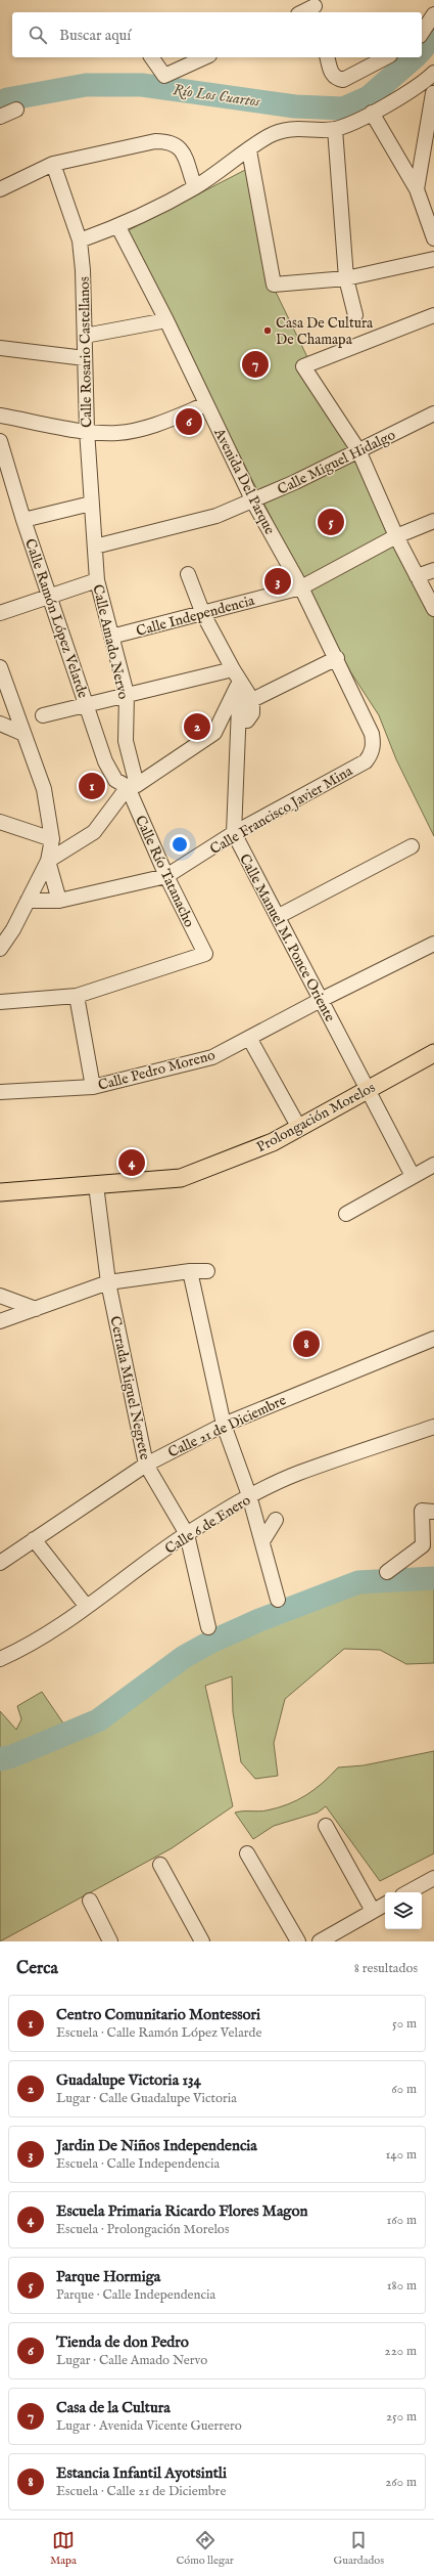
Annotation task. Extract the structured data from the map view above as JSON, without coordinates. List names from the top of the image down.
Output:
{
  "streets": {
    "main road": ["Prolongación Morelos"],
    "street": [
      "Calle Rosario Castellanos",
      "Calle Miguel Hidalgo",
      "Avenida Del Parque",
      "Calle Independencia",
      "Calle Ramón López Velarde",
      "Calle Amado Nervo",
      "Calle Francisco Javier Mina",
      "Calle Río Tatanacho",
      "Calle Manuel M. Ponce Oriente",
      "Calle Pedro Moreno",
      "Cerrada Miguel Negrete",
      "Calle 21 de Diciembre",
      "Calle 6 de Enero"
    ]
  },
  "crossings": [
    ["Calle Rosario Castellanos", "Calle Miguel Hidalgo"],
    ["Calle Rosario Castellanos", "Calle Amado Nervo"],
    ["Calle Miguel Hidalgo", "Avenida Del Parque"],
    ["Calle Miguel Hidalgo", "Calle Amado Nervo"],
    ["Avenida Del Parque", "Calle Independencia"],
    ["Avenida Del Parque", "Calle Francisco Javier Mina"],
    ["Calle Independencia", "Calle Amado Nervo"],
    ["Calle Ramón López Velarde", "Calle Amado Nervo"],
    ["Calle Ramón López Velarde", "Calle Río Tatanacho"],
    ["Calle Amado Nervo", "Calle Río Tatanacho"],
    ["Calle Francisco Javier Mina", "Calle Río Tatanacho"],
    ["Calle Francisco Javier Mina", "Calle Manuel M. Ponce Oriente"],
    ["Calle Manuel M. Ponce Oriente", "Calle Pedro Moreno"],
    ["Calle Manuel M. Ponce Oriente", "Prolongación Morelos"],
    ["Prolongación Morelos", "Cerrada Miguel Negrete"],
    ["Cerrada Miguel Negrete", "Calle 21 de Diciembre"],
    ["Cerrada Miguel Negrete", "Calle 6 de Enero"]
  ],
  "water": ["Río Los Cuartos"],
  "places": ["Casa De Cultura De Chamapa"],
  "page": {
    "search": "Buscar aquí",
    "pins": [
      "7",
      "6",
      "5",
      "3",
      "2",
      "1",
      "4",
      "8"
    ],
    "heading": ["Cerca", "8 resultados"],
    "list": [
      {
        "mark": "1",
        "name": "Centro Comunitario Montessori",
        "note": "Escuela · Calle Ramón López Velarde",
        "value": "50 m"
      },
      {
        "mark": "2",
        "name": "Guadalupe Victoria 134",
        "note": "Lugar · Calle Guadalupe Victoria",
        "value": "60 m"
      },
      {
        "mark": "3",
        "name": "Jardin De Niños Independencia",
        "note": "Escuela · Calle Independencia",
        "value": "140 m"
      },
      {
        "mark": "4",
        "name": "Escuela Primaria Ricardo Flores Magon",
        "note": "Escuela · Prolongación Morelos",
        "value": "160 m"
      },
      {
        "mark": "5",
        "name": "Parque Hormiga",
        "note": "Parque · Calle Independencia",
        "value": "180 m"
      },
      {
        "mark": "6",
        "name": "Tienda de don Pedro",
        "note": "Lugar · Calle Amado Nervo",
        "value": "220 m"
      },
      {
        "mark": "7",
        "name": "Casa de la Cultura",
        "note": "Lugar · Avenida Vicente Guerrero",
        "value": "250 m"
      },
      {
        "mark": "8",
        "name": "Estancia Infantil Ayotsintli",
        "note": "Escuela · Calle 21 de Diciembre",
        "value": "260 m"
      }
    ],
    "nav": ["Mapa", "Cómo llegar", "Guardados"]
  }
}
